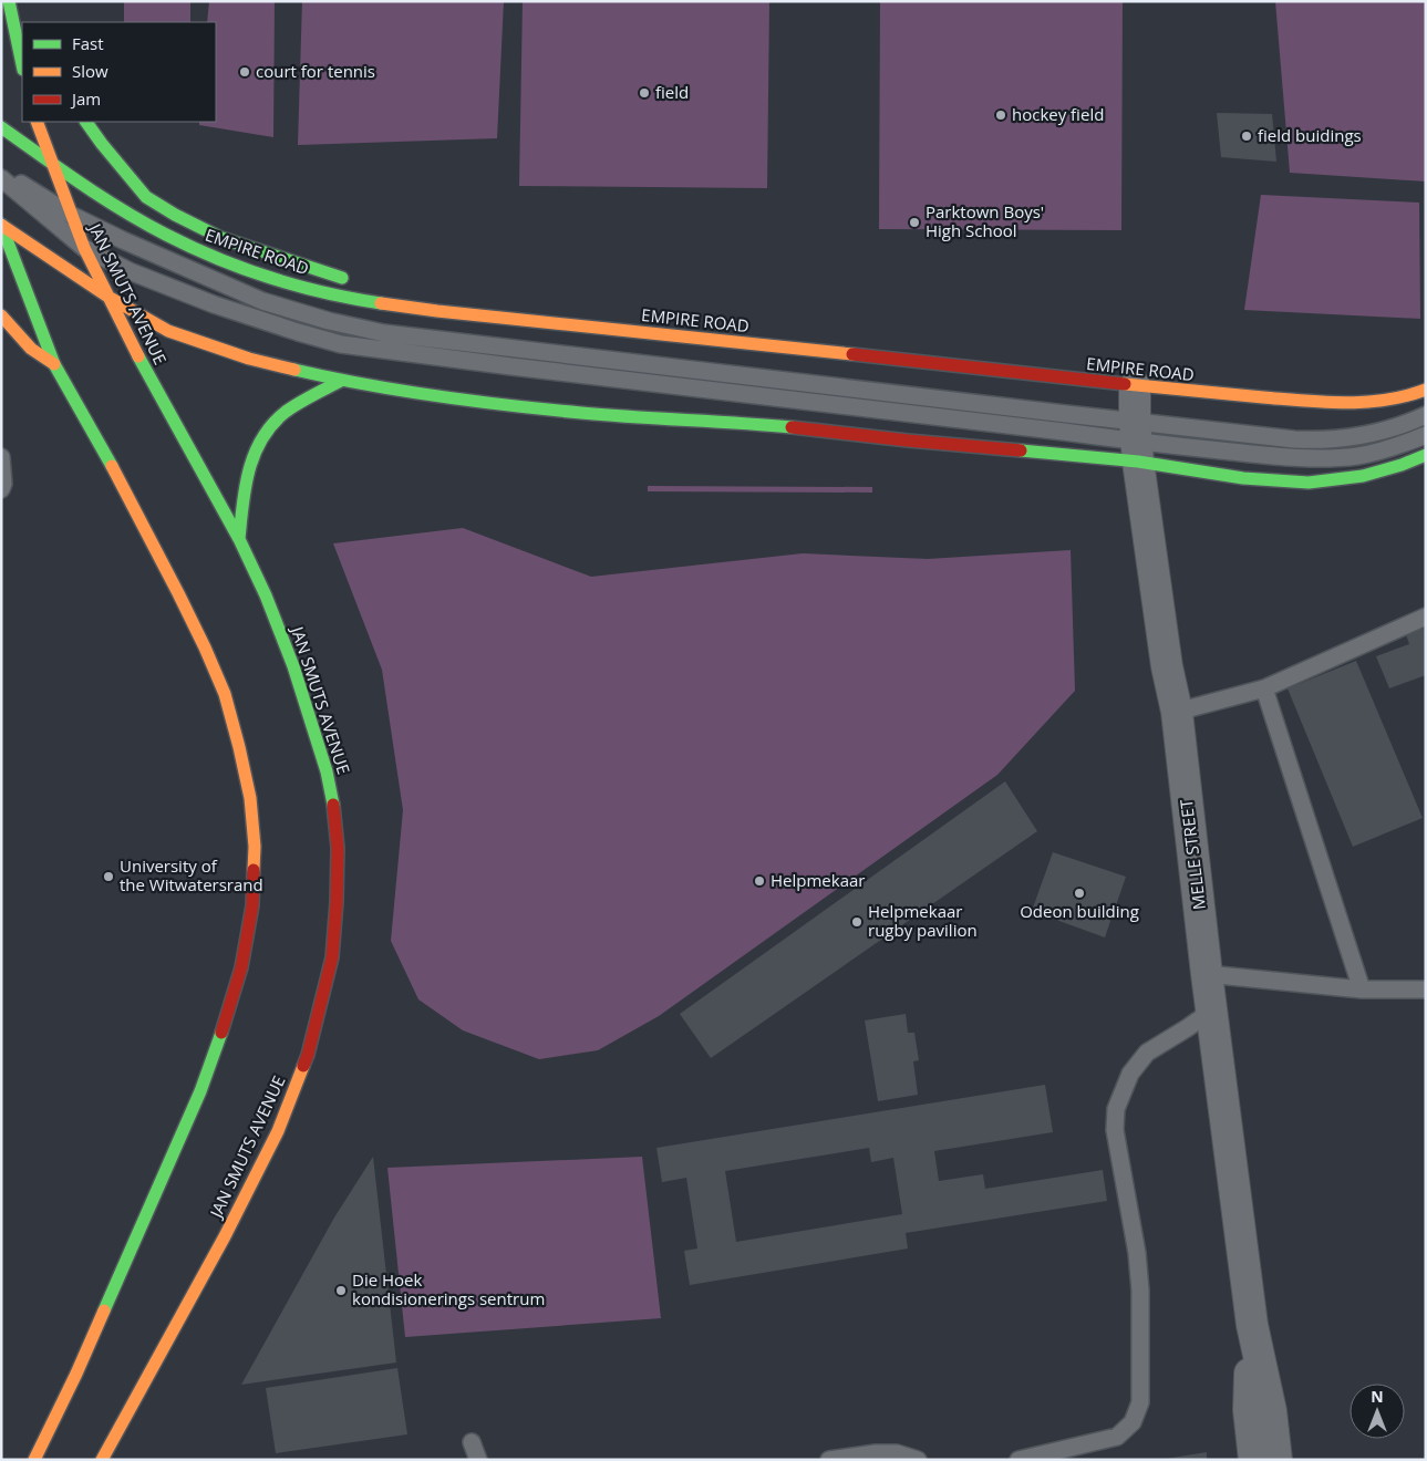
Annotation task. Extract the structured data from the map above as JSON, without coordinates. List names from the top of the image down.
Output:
{
  "streets": {
    "main road": ["EMPIRE ROAD", "JAN SMUTS AVENUE"],
    "street": ["MELLE STREET"]
  },
  "crossings": [
    ["EMPIRE ROAD", "JAN SMUTS AVENUE"],
    ["EMPIRE ROAD", "MELLE STREET"]
  ],
  "places": [
    "court for tennis",
    "field",
    "hockey field",
    "field buidings",
    "Parktown Boys' High School",
    "University of the Witwatersrand",
    "Helpmekaar",
    "Odeon building",
    "Helpmekaar rugby pavilion",
    "Die Hoek kondisionerings sentrum"
  ],
  "legend": ["Fast", "Slow", "Jam"],
  "north": "top"
}
